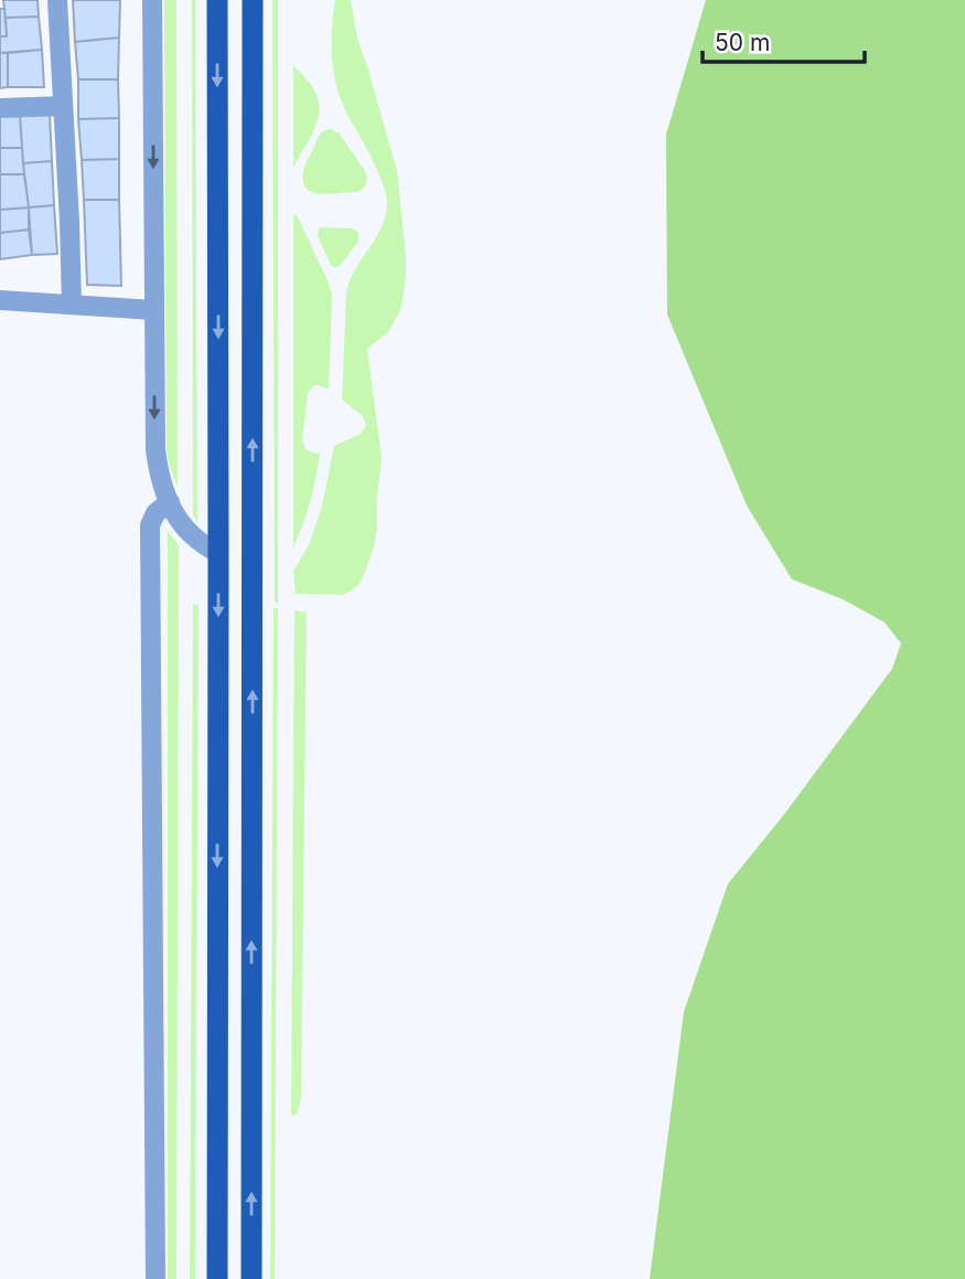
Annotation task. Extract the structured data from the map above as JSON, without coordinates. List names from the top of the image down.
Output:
{
  "scale_bar": "50 m"
}
